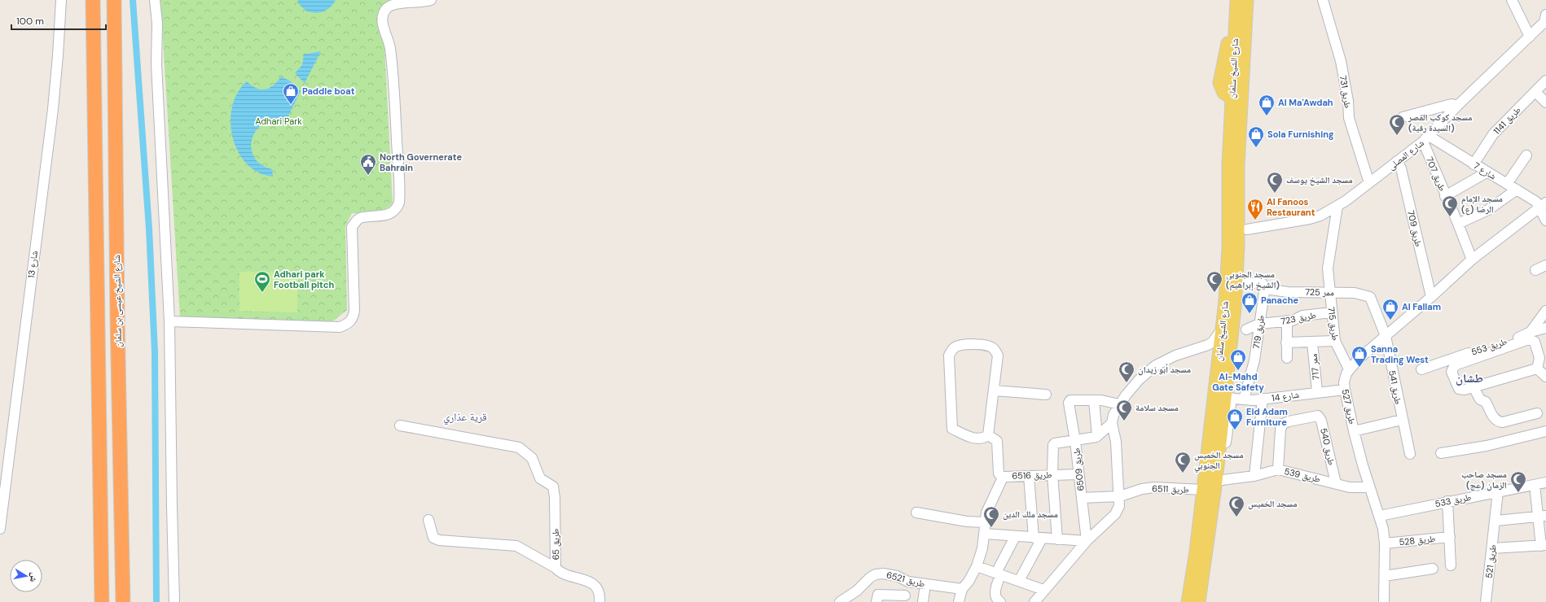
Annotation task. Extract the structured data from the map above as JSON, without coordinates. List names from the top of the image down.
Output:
{
  "streets": {
    "highway": ["شارع الشيخ عيسى بن سلمان"],
    "main road": ["شارع الشيخ سلمان"],
    "street": [
      "طريق 731",
      "طريق 1141",
      "شارع المصلى",
      "شارع 7",
      "طريق 707",
      "طريق 709",
      "شارع 13",
      "ممر 725",
      "طريق 723",
      "طريق 715",
      "طريق 719",
      "طريق 553",
      "ممر 717",
      "طريق 541",
      "شارع 14",
      "طريق 527",
      "طريق 540",
      "طريق 6509",
      "طريق 6516",
      "طريق 539",
      "طريق 6511",
      "طريق 533",
      "طريق 528",
      "طريق 65",
      "طريق 521",
      "طريق 6521"
    ]
  },
  "crossings": [
    ["شارع الشيخ سلمان", "شارع 14"],
    ["شارع الشيخ سلمان", "طريق 539"],
    ["شارع الشيخ سلمان", "طريق 6511"],
    ["طريق 731", "شارع المصلى"],
    ["طريق 1141", "شارع 7"],
    ["شارع المصلى", "شارع 7"],
    ["شارع المصلى", "طريق 707"],
    ["شارع المصلى", "طريق 709"],
    ["شارع المصلى", "طريق 715"],
    ["شارع 7", "طريق 707"],
    ["شارع 7", "طريق 527"],
    ["طريق 707", "طريق 527"],
    ["طريق 709", "طريق 527"],
    ["ممر 725", "طريق 715"],
    ["ممر 725", "طريق 719"],
    ["ممر 725", "طريق 541"],
    ["طريق 723", "طريق 715"],
    ["طريق 723", "طريق 719"],
    ["طريق 715", "ممر 717"],
    ["طريق 715", "طريق 527"],
    ["طريق 719", "شارع 14"],
    ["ممر 717", "شارع 14"],
    ["طريق 541", "طريق 527"],
    ["شارع 14", "طريق 527"],
    ["طريق 527", "طريق 539"],
    ["طريق 527", "طريق 533"],
    ["طريق 527", "طريق 528"],
    ["طريق 540", "طريق 539"],
    ["طريق 6509", "طريق 6516"],
    ["طريق 6509", "طريق 6511"],
    ["طريق 6516", "طريق 6521"],
    ["طريق 533", "طريق 521"]
  ],
  "districts": ["طشان", "قرية عذاري"],
  "parks": ["Adhari Park"],
  "places": {
    "shop": [
      "Paddle boat",
      "Al Ma'Awdah",
      "Sola Furnishing",
      "Panache",
      "Al Fallam",
      "Sanna Trading West",
      "Al-Mahd Gate Safety",
      "Eid Adam Furniture"
    ],
    "mosque": [
      "مسجد كوكب القصر (السيدة رقية)",
      "مسجد الشيخ يوسف",
      "مسجد الإمام الرضا (ع)",
      "مسجد الجنوبي (الشيخ إبراهيم)",
      "مسجد أبو زيدان",
      "مسجد سلامة",
      "مسجد الخميس الجنوبي",
      "مسجد صاحب الزمان (عج)",
      "مسجد الخميس",
      "مسجد ملك الدين"
    ],
    "public building": ["North Governerate Bahrain"],
    "restaurant": ["Al Fanoos Restaurant"],
    "sports": ["Adhari park Football pitch"]
  },
  "scale_bar": "100 m",
  "north": "right"
}
